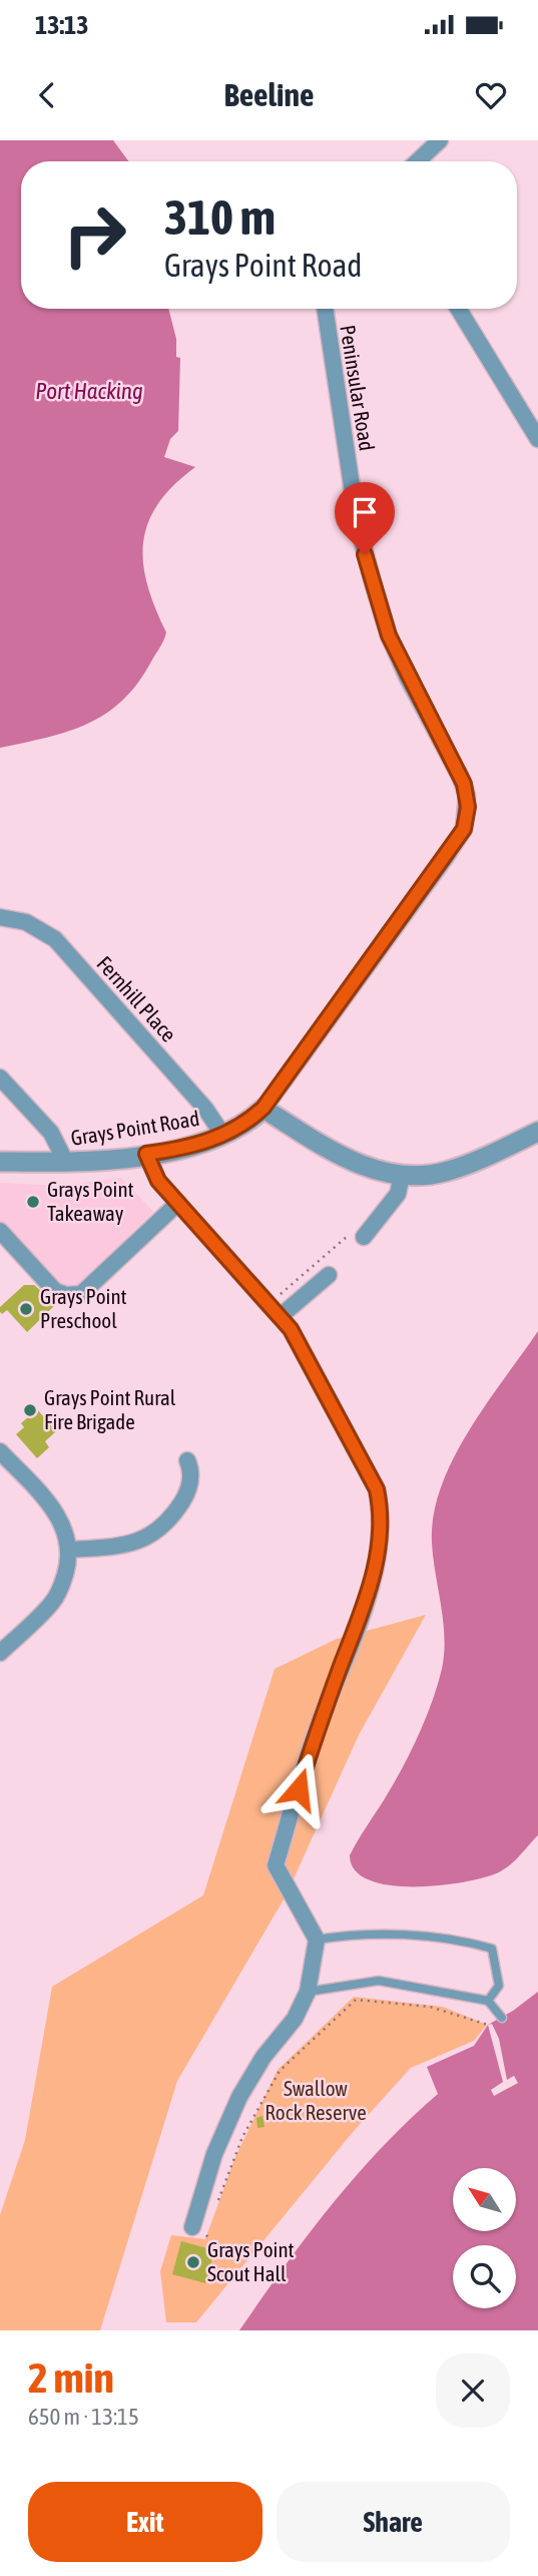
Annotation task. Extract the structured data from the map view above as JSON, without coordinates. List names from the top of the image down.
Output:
{
  "streets": {
    "street": ["Peninsular Road", "Fernhill Place", "Grays Point Road"]
  },
  "crossings": [
    ["Peninsular Road", "Grays Point Road"],
    ["Fernhill Place", "Grays Point Road"]
  ],
  "water": ["Port Hacking"],
  "parks": ["Swallow Rock Reserve"],
  "places": [
    "Grays Point Takeaway",
    "Grays Point Preschool",
    "Grays Point Rural Fire Brigade",
    "Grays Point Scout Hall"
  ],
  "north": "top left",
  "page": {
    "status": "13:13",
    "header": "Beeline",
    "turn": ["310 m", "Grays Point Road"],
    "heading": ["2 min", "650 m · 13:15"],
    "buttons": ["Exit", "Share"]
  }
}
